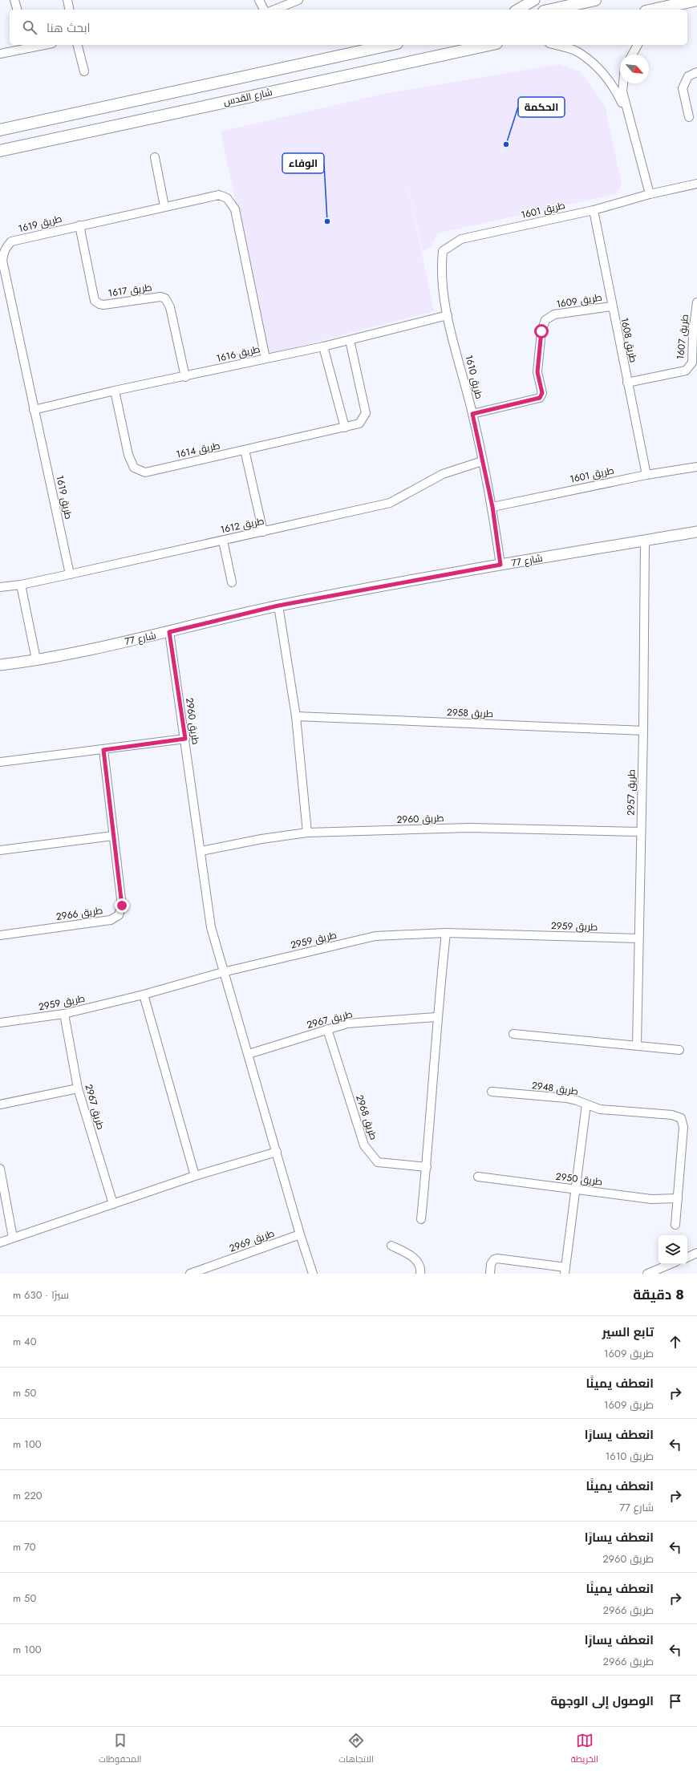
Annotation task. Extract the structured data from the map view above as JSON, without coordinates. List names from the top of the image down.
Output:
{
  "streets": {
    "main road": ["شارع القدس"],
    "street": [
      "طريق 1601",
      "طريق 1619",
      "طريق 1617",
      "طريق 1609",
      "طريق 1607",
      "طريق 1608",
      "طريق 1616",
      "طريق 1610",
      "طريق 1614",
      "طريق 1612",
      "شارع 77",
      "طريق 2958",
      "طريق 2960",
      "طريق 2957",
      "طريق 2966",
      "طريق 2959",
      "طريق 2967",
      "طريق 2948",
      "طريق 2968",
      "طريق 2950",
      "طريق 2969"
    ]
  },
  "crossings": [
    ["طريق 1601", "طريق 1608"],
    ["طريق 1601", "طريق 1610"],
    ["طريق 1619", "طريق 1617"],
    ["طريق 1619", "طريق 1616"],
    ["طريق 1619", "طريق 1612"],
    ["طريق 1617", "طريق 1616"],
    ["طريق 1609", "طريق 1608"],
    ["طريق 1609", "طريق 1610"],
    ["طريق 1607", "طريق 1608"],
    ["طريق 1616", "طريق 1610"],
    ["طريق 1616", "طريق 1614"],
    ["طريق 1610", "طريق 1612"],
    ["طريق 1610", "شارع 77"],
    ["شارع 77", "طريق 2960"],
    ["شارع 77", "طريق 2957"],
    ["طريق 2958", "طريق 2957"],
    ["طريق 2960", "طريق 2957"],
    ["طريق 2960", "طريق 2959"],
    ["طريق 2957", "طريق 2959"],
    ["طريق 2959", "طريق 2967"],
    ["طريق 2967", "طريق 2968"],
    ["طريق 2948", "طريق 2950"]
  ],
  "places": ["الحكمة", "الوفاء"],
  "north": "bottom right",
  "page": {
    "search": "ابحث هنا",
    "heading": ["8 دقيقة", "سيرًا · 630 m"],
    "list": [
      ["تابع السير", "طريق 1609", "40 m"],
      ["انعطف يمينًا", "طريق 1609", "50 m"],
      ["انعطف يسارًا", "طريق 1610", "100 m"],
      ["انعطف يمينًا", "شارع 77", "220 m"],
      ["انعطف يسارًا", "طريق 2960", "70 m"],
      ["انعطف يمينًا", "طريق 2966", "50 m"],
      ["انعطف يسارًا", "طريق 2966", "100 m"],
      "الوصول إلى الوجهة"
    ],
    "nav": ["الخريطة", "الاتجاهات", "المحفوظات"]
  }
}
